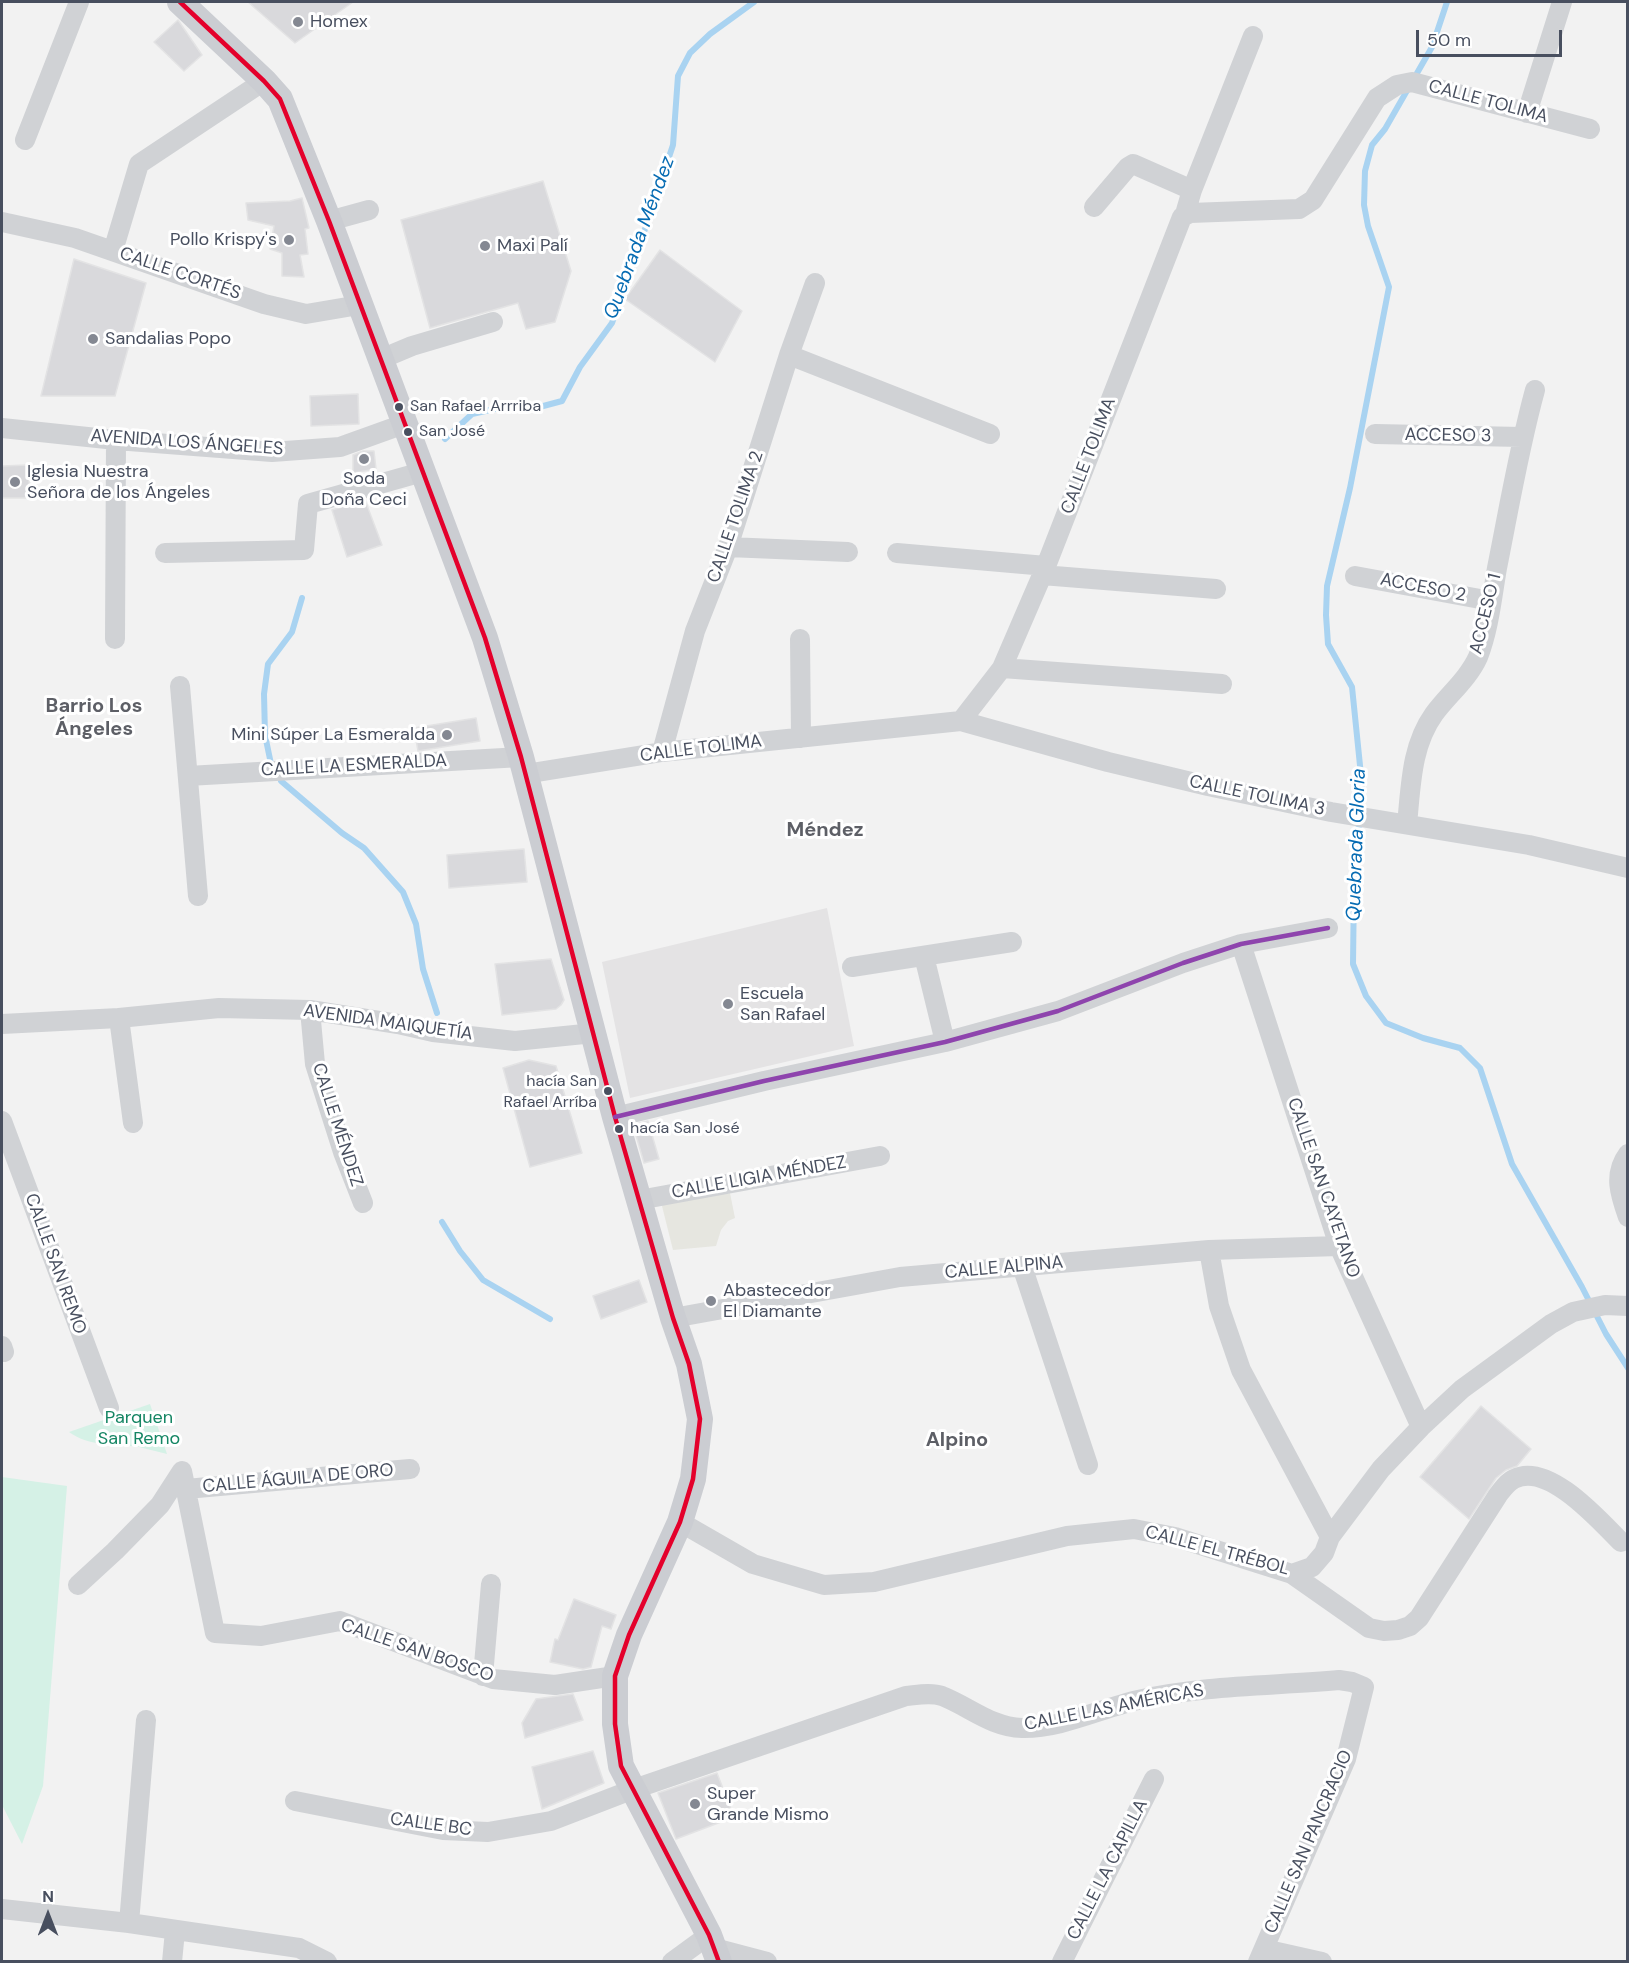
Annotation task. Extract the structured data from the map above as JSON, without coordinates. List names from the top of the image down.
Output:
{
  "streets": {
    "street": [
      "CALLE TOLIMA",
      "CALLE CORTÉS",
      "ACCESO 3",
      "AVENIDA LOS ÁNGELES",
      "CALLE TOLIMA 2",
      "ACCESO 2",
      "ACCESO 1",
      "CALLE LA ESMERALDA",
      "CALLE TOLIMA 3",
      "AVENIDA MAIQUETÍA",
      "CALLE MÉNDEZ",
      "CALLE LIGIA MÉNDEZ",
      "CALLE SAN CAYETANO",
      "CALLE SAN REMO",
      "CALLE ALPINA",
      "CALLE ÁGUILA DE ORO",
      "CALLE EL TRÉBOL",
      "CALLE SAN BOSCO",
      "CALLE LAS AMÉRICAS",
      "CALLE BC",
      "CALLE SAN PANCRACIO",
      "CALLE LA CAPILLA"
    ]
  },
  "crossings": [
    ["CALLE TOLIMA", "CALLE TOLIMA 2"],
    ["CALLE TOLIMA", "CALLE LA ESMERALDA"],
    ["CALLE TOLIMA", "CALLE TOLIMA 3"],
    ["ACCESO 3", "ACCESO 1"],
    ["ACCESO 2", "ACCESO 1"],
    ["ACCESO 1", "CALLE TOLIMA 3"],
    ["AVENIDA MAIQUETÍA", "CALLE MÉNDEZ"],
    ["CALLE SAN CAYETANO", "CALLE ALPINA"],
    ["CALLE SAN CAYETANO", "CALLE EL TRÉBOL"],
    ["CALLE ÁGUILA DE ORO", "CALLE SAN BOSCO"],
    ["CALLE LAS AMÉRICAS", "CALLE BC"],
    ["CALLE LAS AMÉRICAS", "CALLE SAN PANCRACIO"]
  ],
  "districts": ["Barrio Los Ángeles", "Méndez", "Alpino"],
  "water": ["Quebrada Méndez", "Quebrada Gloria"],
  "parks": ["Parquen San Remo"],
  "places": [
    "Homex",
    "Pollo Krispy's",
    "Maxi Palí",
    "Sandalias Popo",
    "San Rafael Arrriba",
    "San José",
    "Soda Doña Ceci",
    "Iglesia Nuestra Señora de los Ángeles",
    "Mini Súper La Esmeralda",
    "Escuela San Rafael",
    "hacía San Rafael Arríba",
    "hacía San José",
    "Abastecedor El Diamante",
    "Super Grande Mismo"
  ],
  "scale_bar": "50 m",
  "north": "top"
}
